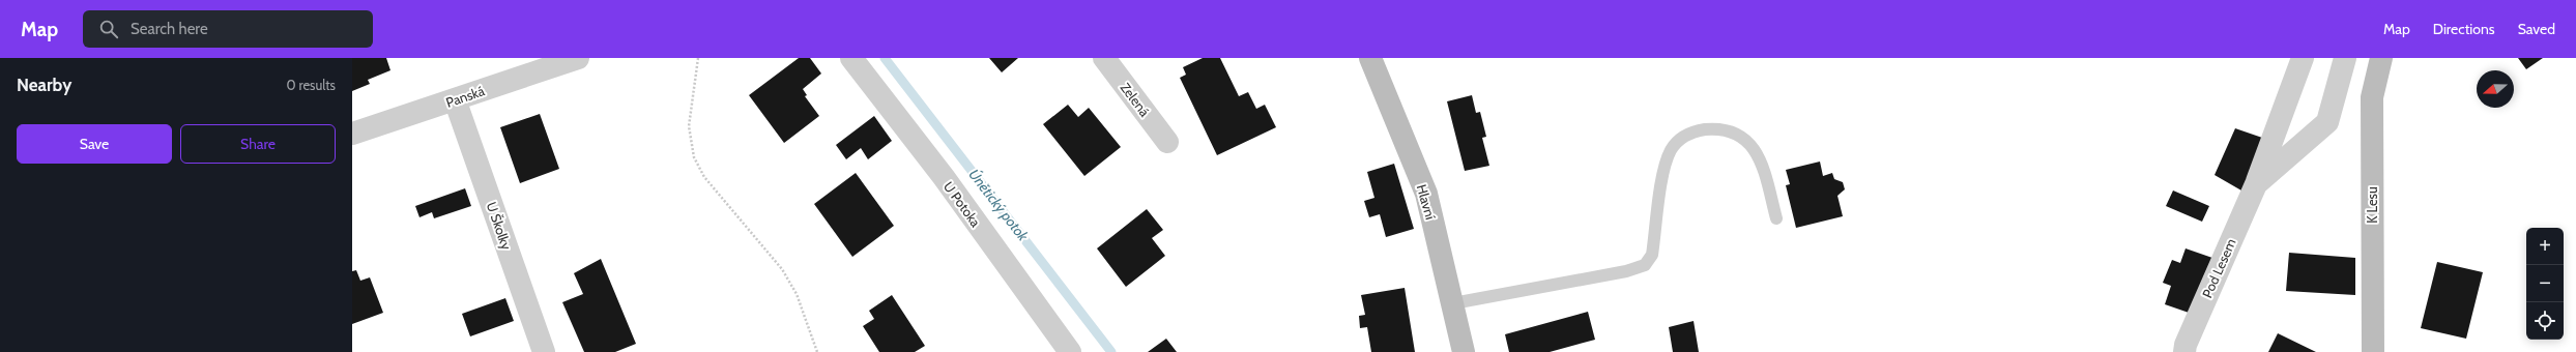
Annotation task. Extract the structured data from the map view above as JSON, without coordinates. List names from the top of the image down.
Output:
{
  "streets": {
    "street": [
      "Panská",
      "Zelená",
      "Hlavní",
      "U Potoka",
      "K Lesu",
      "U Školky",
      "Pod Lesem"
    ]
  },
  "crossings": [
    ["Panská", "U Školky"]
  ],
  "water": ["Únětický potok"],
  "north": "left",
  "page": {
    "header": "Map",
    "search": "Search here",
    "nav": ["Map", "Directions", "Saved"],
    "heading": ["Nearby", "0 results"],
    "buttons": ["Save", "Share"],
    "map_buttons": ["+", "−"]
  }
}
